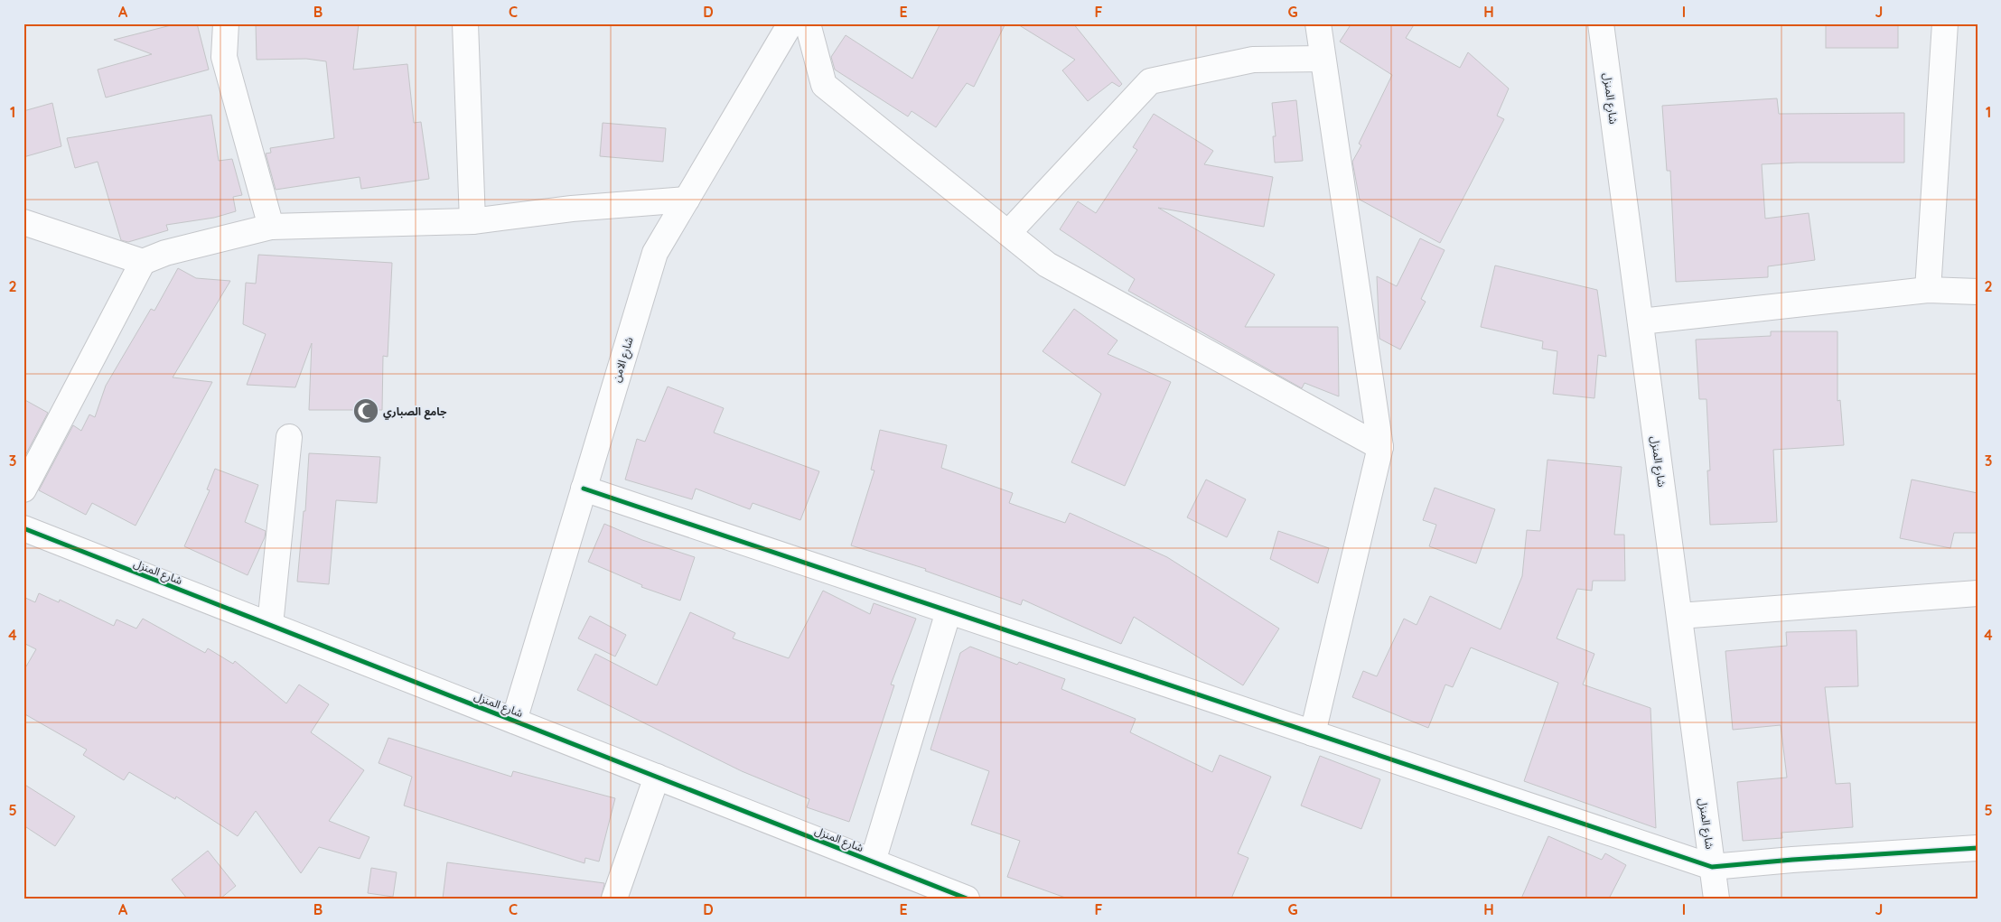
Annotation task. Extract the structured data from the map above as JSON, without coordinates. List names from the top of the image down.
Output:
{
  "streets": {
    "street": ["شارع المنزل", "شارع الامن"]
  },
  "crossings": [
    ["شارع المنزل", "شارع الامن"]
  ],
  "places": {
    "mosque": ["جامع الصباري"]
  },
  "grid": {
    "columns": [
      "A",
      "B",
      "C",
      "D",
      "E",
      "F",
      "G",
      "H",
      "I",
      "J"
    ],
    "rows": [
      "1",
      "2",
      "3",
      "4",
      "5"
    ]
  }
}
